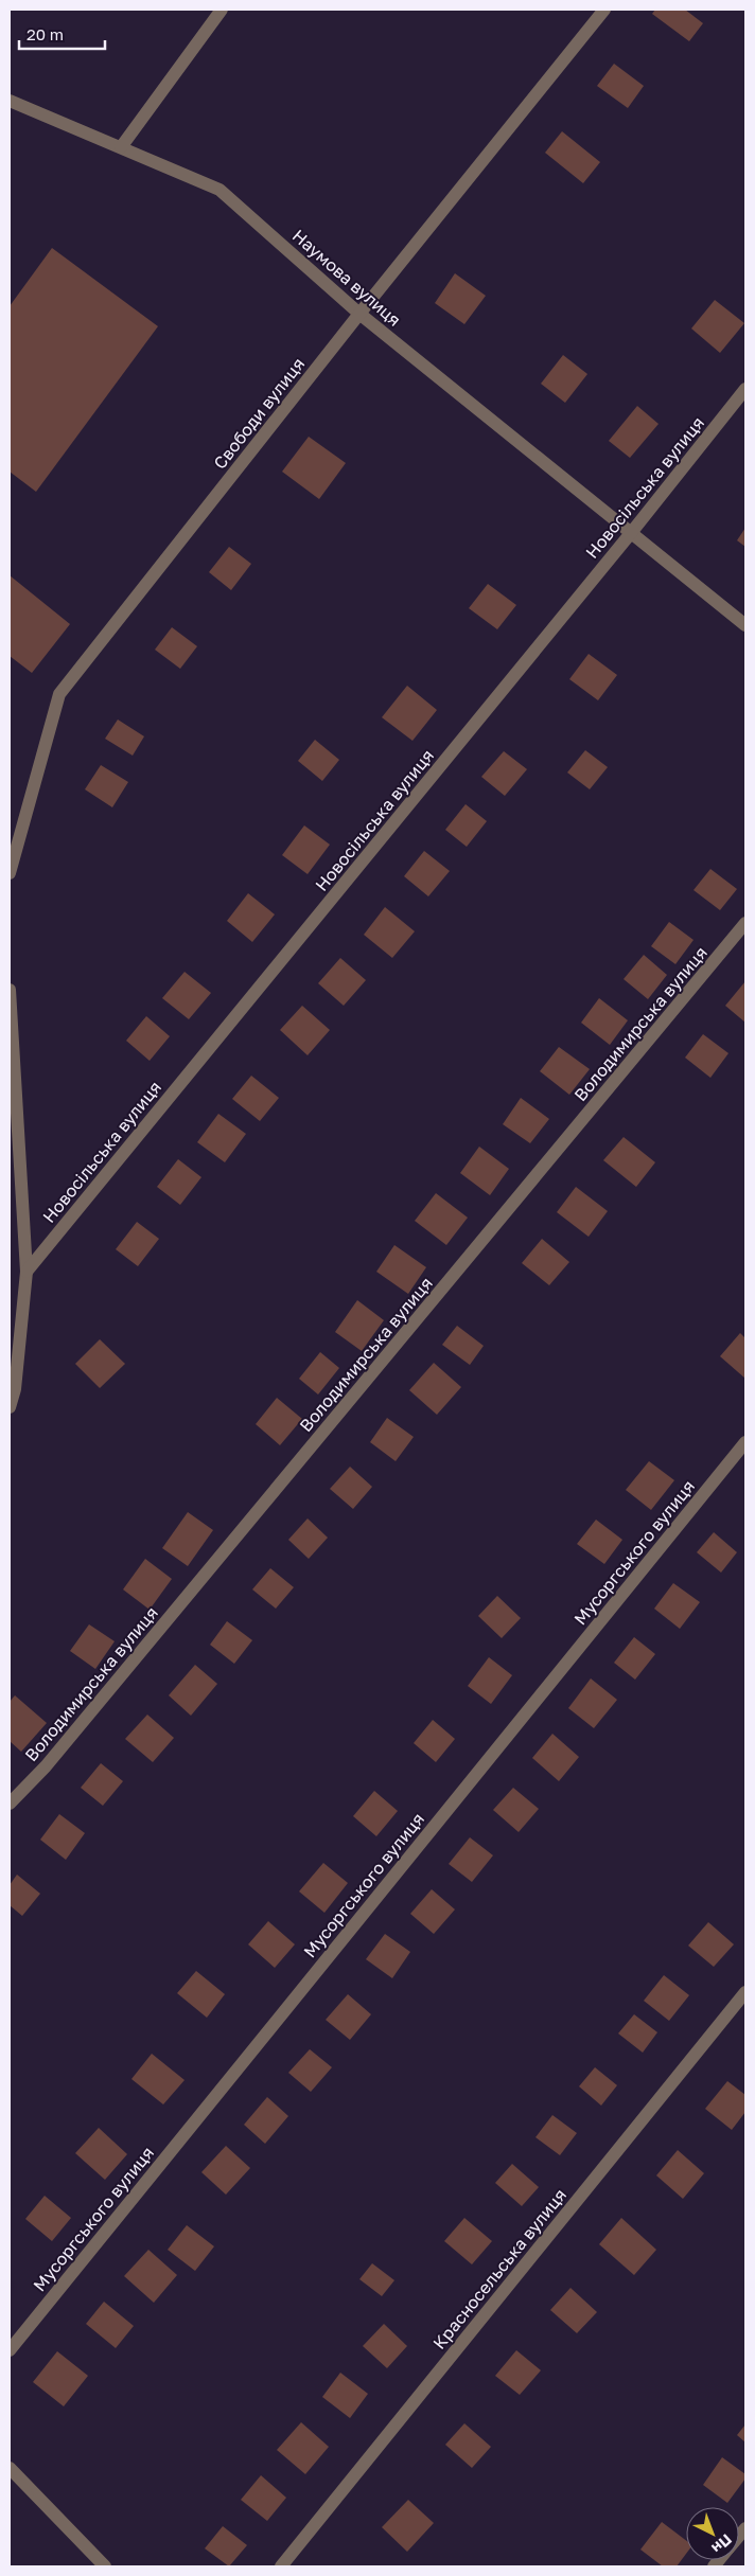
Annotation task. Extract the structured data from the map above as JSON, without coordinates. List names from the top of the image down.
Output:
{
  "streets": {
    "street": [
      "Наумова вулиця",
      "Свободи вулиця",
      "Новосільська вулиця",
      "Володимирська вулиця",
      "Мусоргського вулиця",
      "Красносельська вулиця"
    ]
  },
  "crossings": [
    ["Наумова вулиця", "Свободи вулиця"],
    ["Наумова вулиця", "Новосільська вулиця"]
  ],
  "scale_bar": "20 m",
  "north": "bottom right"
}
